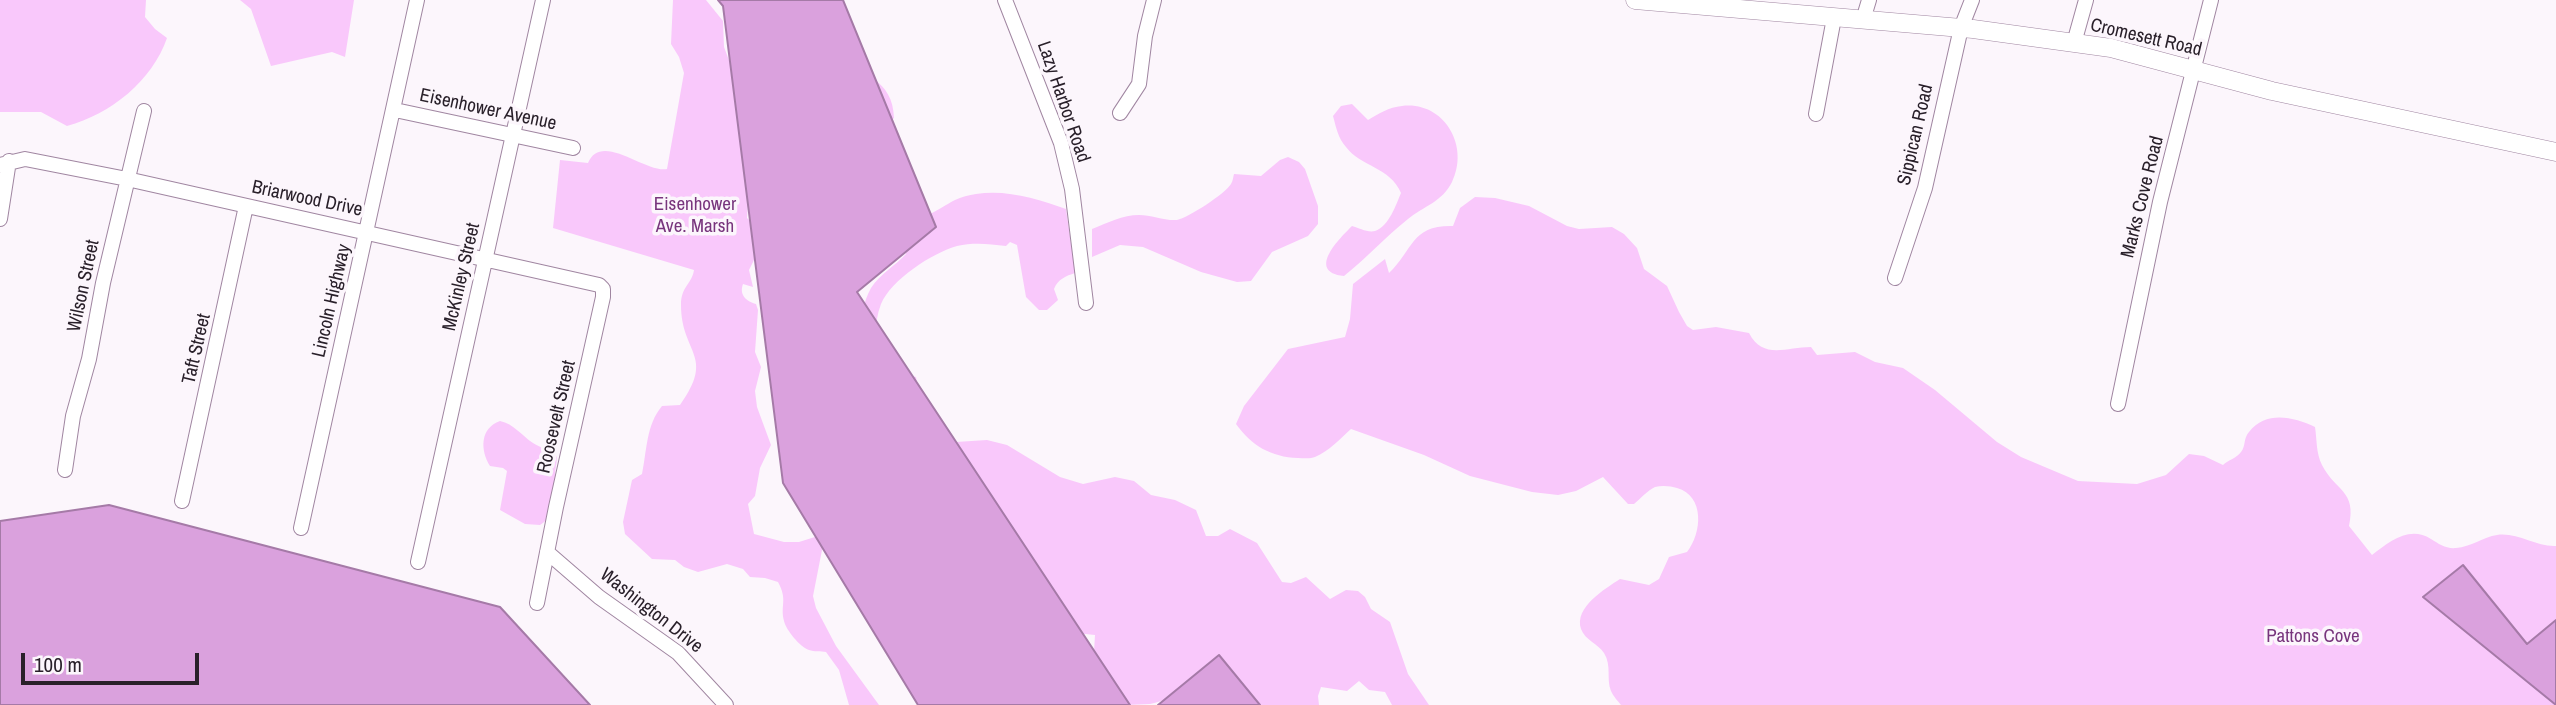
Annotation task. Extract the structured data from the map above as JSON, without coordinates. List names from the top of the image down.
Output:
{
  "streets": {
    "street": [
      "Cromesett Road",
      "Lazy Harbor Road",
      "Eisenhower Avenue",
      "Sippican Road",
      "Marks Cove Road",
      "Briarwood Drive",
      "McKinley Street",
      "Wilson Street",
      "Lincoln Highway",
      "Taft Street",
      "Roosevelt Street",
      "Washington Drive"
    ]
  },
  "crossings": [
    ["Cromesett Road", "Sippican Road"],
    ["Cromesett Road", "Marks Cove Road"],
    ["Eisenhower Avenue", "McKinley Street"],
    ["Eisenhower Avenue", "Lincoln Highway"],
    ["Briarwood Drive", "McKinley Street"],
    ["Briarwood Drive", "Wilson Street"],
    ["Briarwood Drive", "Lincoln Highway"],
    ["Briarwood Drive", "Taft Street"],
    ["Briarwood Drive", "Roosevelt Street"],
    ["Roosevelt Street", "Washington Drive"]
  ],
  "parks": ["Eisenhower Ave. Marsh", "Pattons Cove"],
  "scale_bar": "100 m"
}
